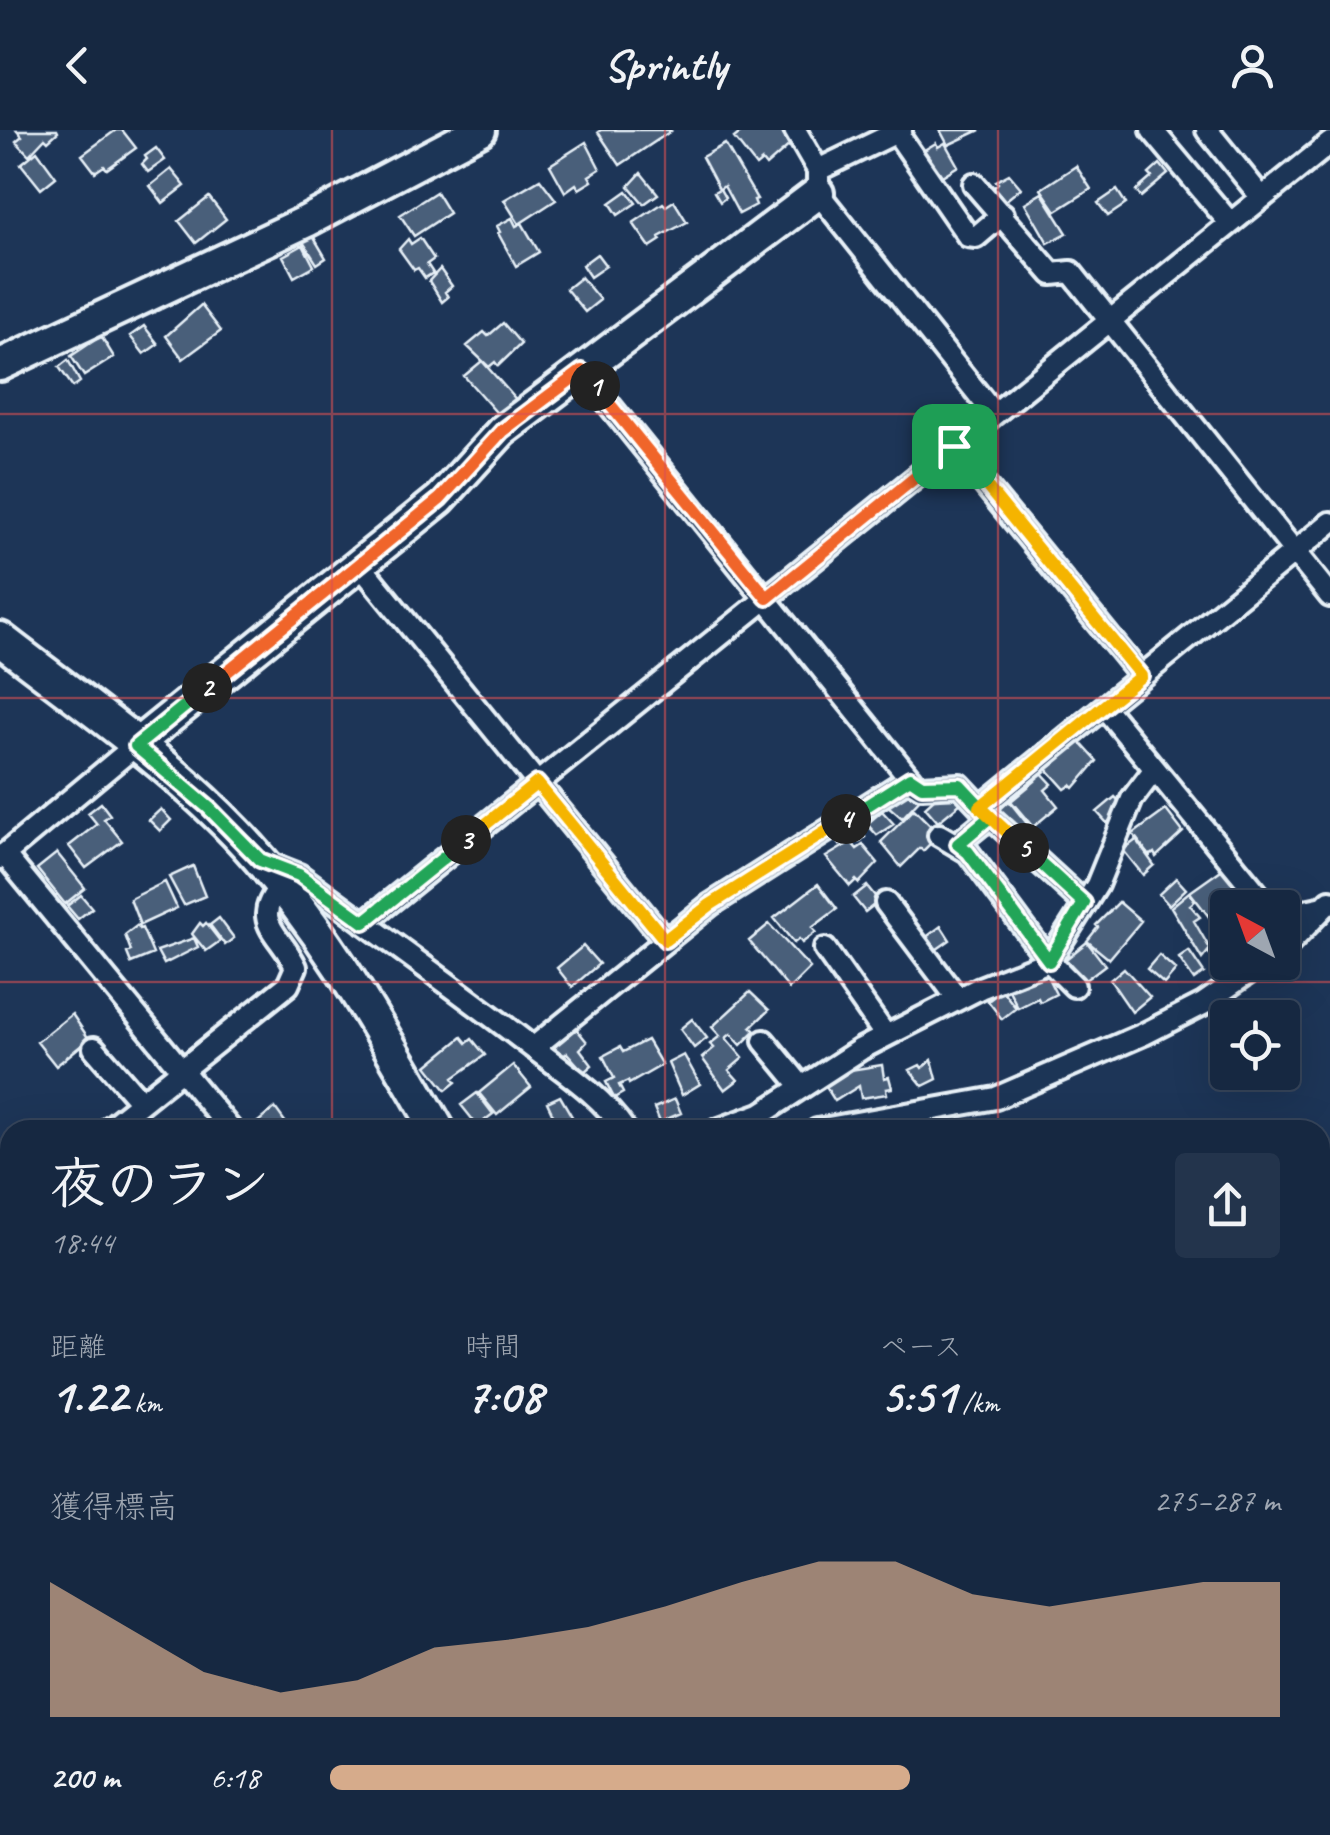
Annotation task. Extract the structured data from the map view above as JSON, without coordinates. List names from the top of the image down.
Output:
{
  "north": "top left",
  "page": {
    "header": "Sprintly",
    "pins": [
      "1",
      "2",
      "4",
      "3",
      "5"
    ],
    "heading": ["夜のラン", "18:44"],
    "stats": [
      ["距離", "1.22 km"],
      ["時間", "7:08"],
      ["ペース", "5:51 /km"]
    ],
    "chart": ["獲得標高", "275–287 m"],
    "list": [
      {
        "name": "200 m",
        "note": "6:18"
      }
    ]
  }
}
